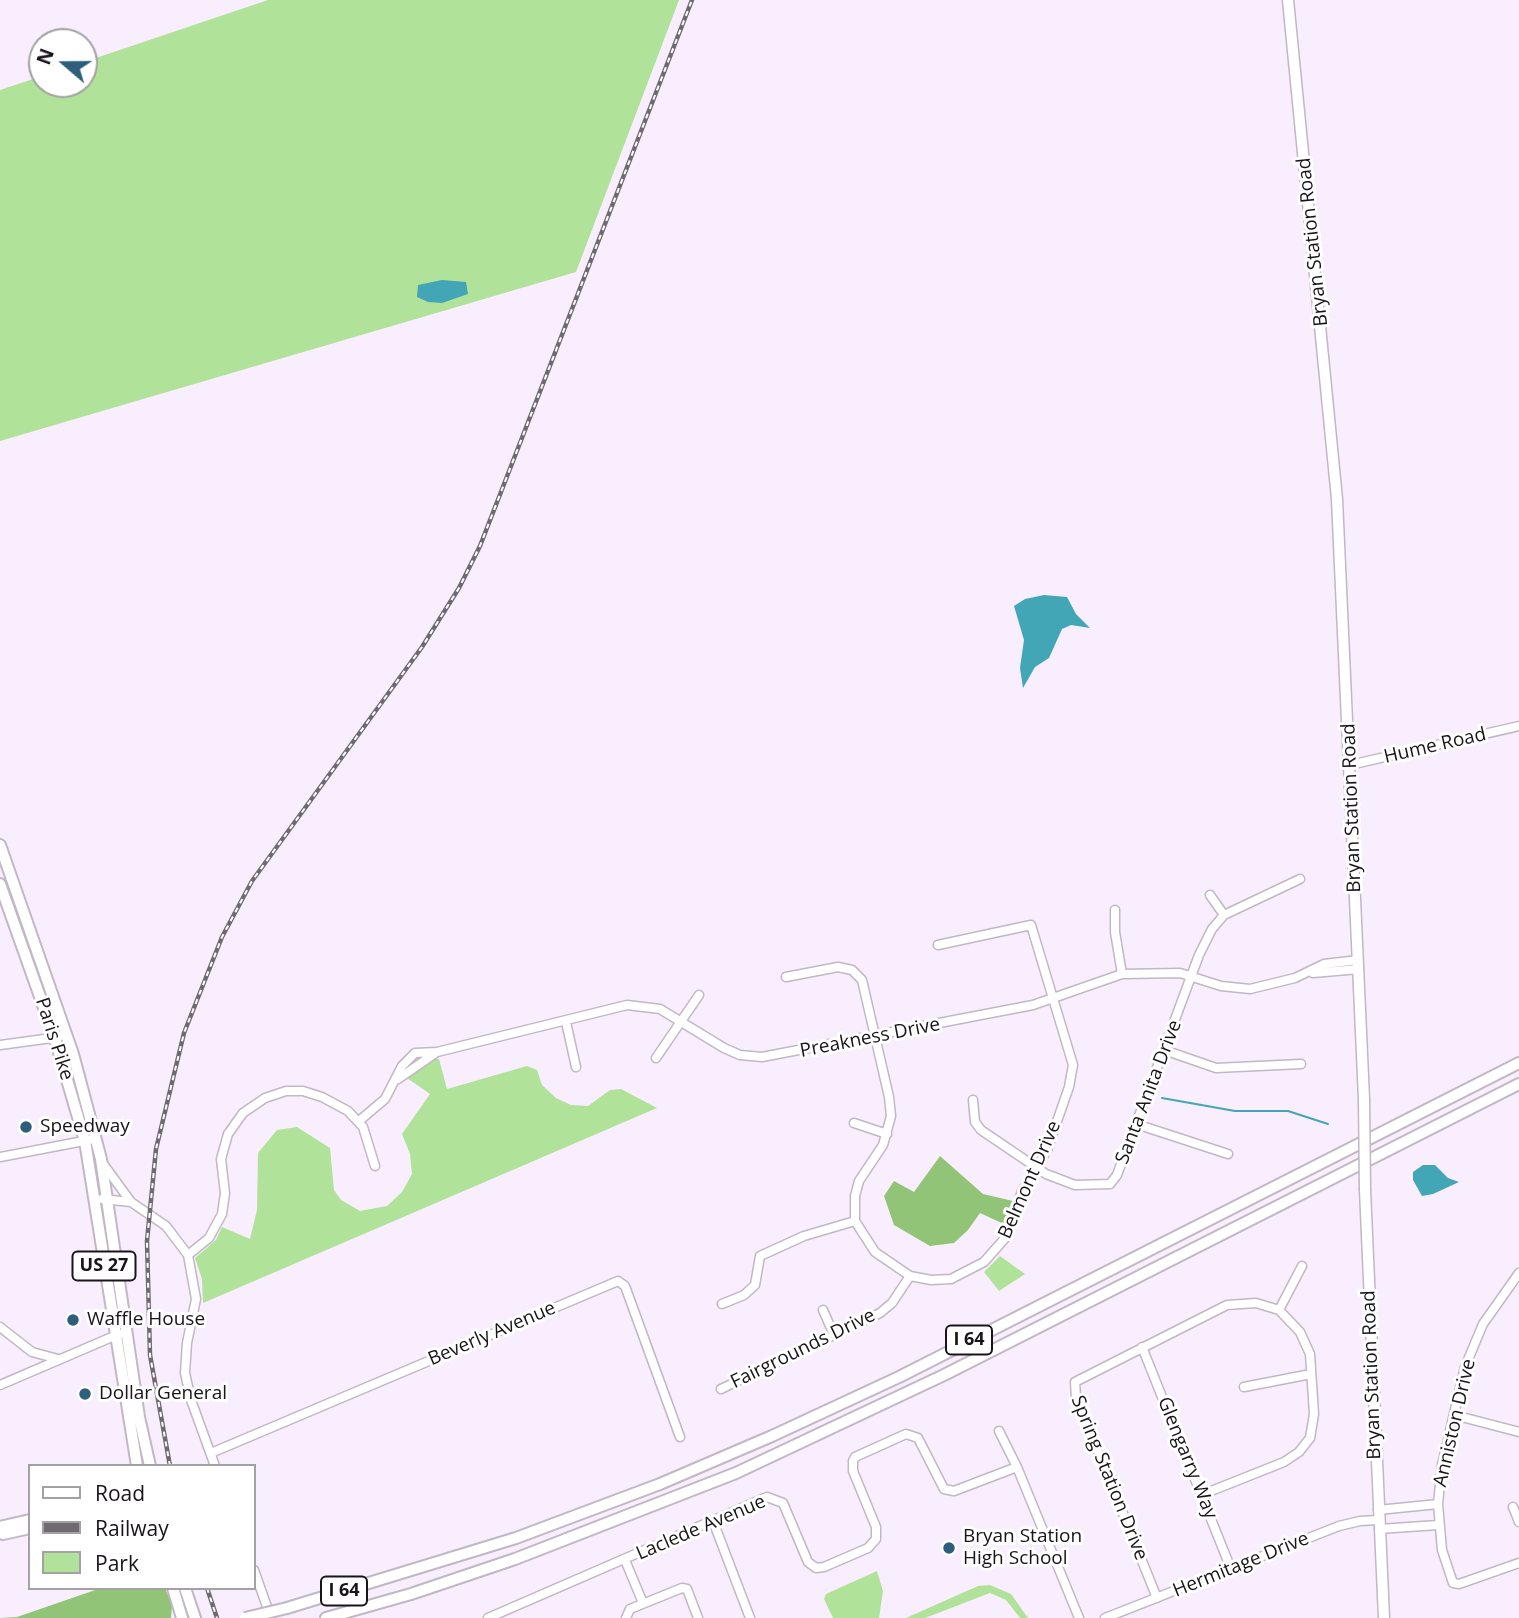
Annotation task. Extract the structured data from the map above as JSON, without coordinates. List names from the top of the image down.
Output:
{
  "streets": {
    "highway": ["Paris Pike", "US 27", "I 64"],
    "main road": ["Bryan Station Road"],
    "street": [
      "Hume Road",
      "Preakness Drive",
      "Santa Anita Drive",
      "Belmont Drive",
      "Beverly Avenue",
      "Fairgrounds Drive",
      "Anniston Drive",
      "Glengarry Way",
      "Spring Station Drive",
      "Laclede Avenue",
      "Hermitage Drive"
    ]
  },
  "crossings": [
    ["Bryan Station Road", "Hume Road"],
    ["Bryan Station Road", "Preakness Drive"],
    ["Bryan Station Road", "Anniston Drive"],
    ["Bryan Station Road", "Hermitage Drive"],
    ["Preakness Drive", "Santa Anita Drive"],
    ["Preakness Drive", "Belmont Drive"],
    ["Paris Pike", "US 27"],
    ["Santa Anita Drive", "Belmont Drive"],
    ["Belmont Drive", "Fairgrounds Drive"],
    ["Anniston Drive", "Hermitage Drive"],
    ["Glengarry Way", "Spring Station Drive"],
    ["Glengarry Way", "Hermitage Drive"],
    ["Spring Station Drive", "Hermitage Drive"]
  ],
  "places": [
    "Speedway",
    "Waffle House",
    "Dollar General",
    "Bryan Station High School"
  ],
  "legend": ["Road", "Railway", "Park"],
  "north": "left"
}
